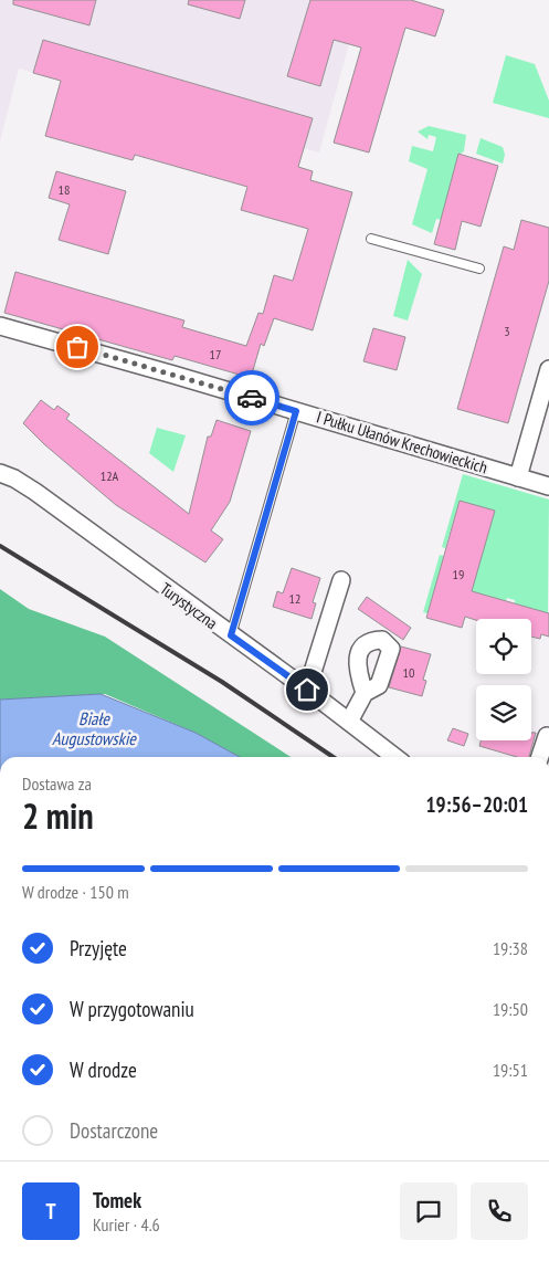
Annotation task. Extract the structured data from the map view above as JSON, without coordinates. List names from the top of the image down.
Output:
{
  "streets": {
    "street": ["I Pułku Ułanów Krechowieckich", "Turystyczna"]
  },
  "water": ["Białe Augustowskie"],
  "house_numbers": [
    "18",
    "3",
    "17",
    "12A",
    "19",
    "12",
    "10"
  ],
  "page": {
    "heading": ["2 min", "Dostawa za", "19:56–20:01"],
    "panel": ["Tomek", "Kurier · 4.6"],
    "bar": "W drodze · 150 m",
    "list": [
      ["Przyjęte", "19:38"],
      ["W przygotowaniu", "19:50"],
      ["W drodze", "19:51"],
      "Dostarczone"
    ],
    "round": "T"
  }
}
